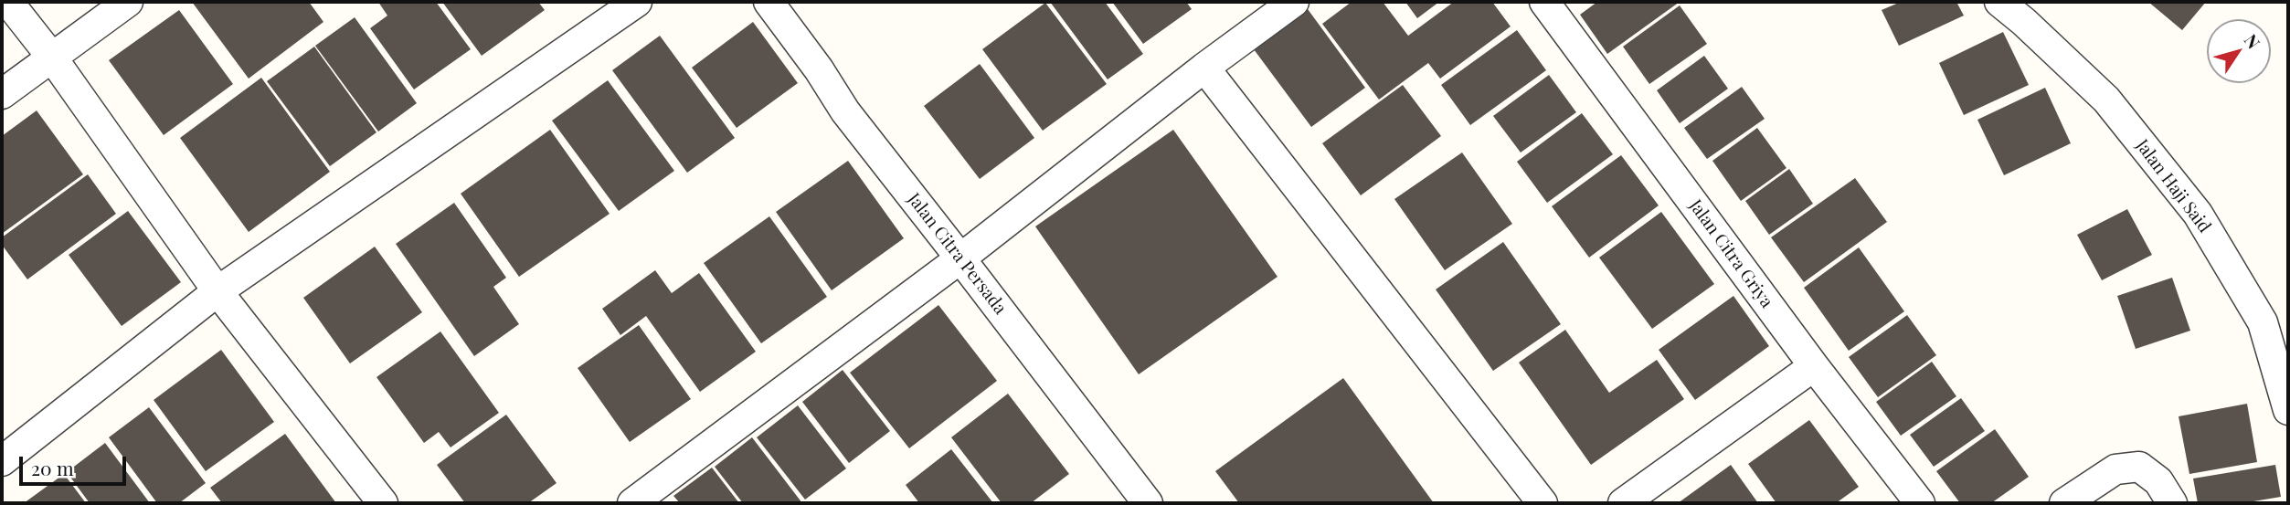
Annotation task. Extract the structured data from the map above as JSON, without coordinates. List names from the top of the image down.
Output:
{
  "streets": {
    "street": ["Jalan Haji Said", "Jalan Citra Persada", "Jalan Citra Griya"]
  },
  "scale_bar": "20 m",
  "north": "top right"
}
